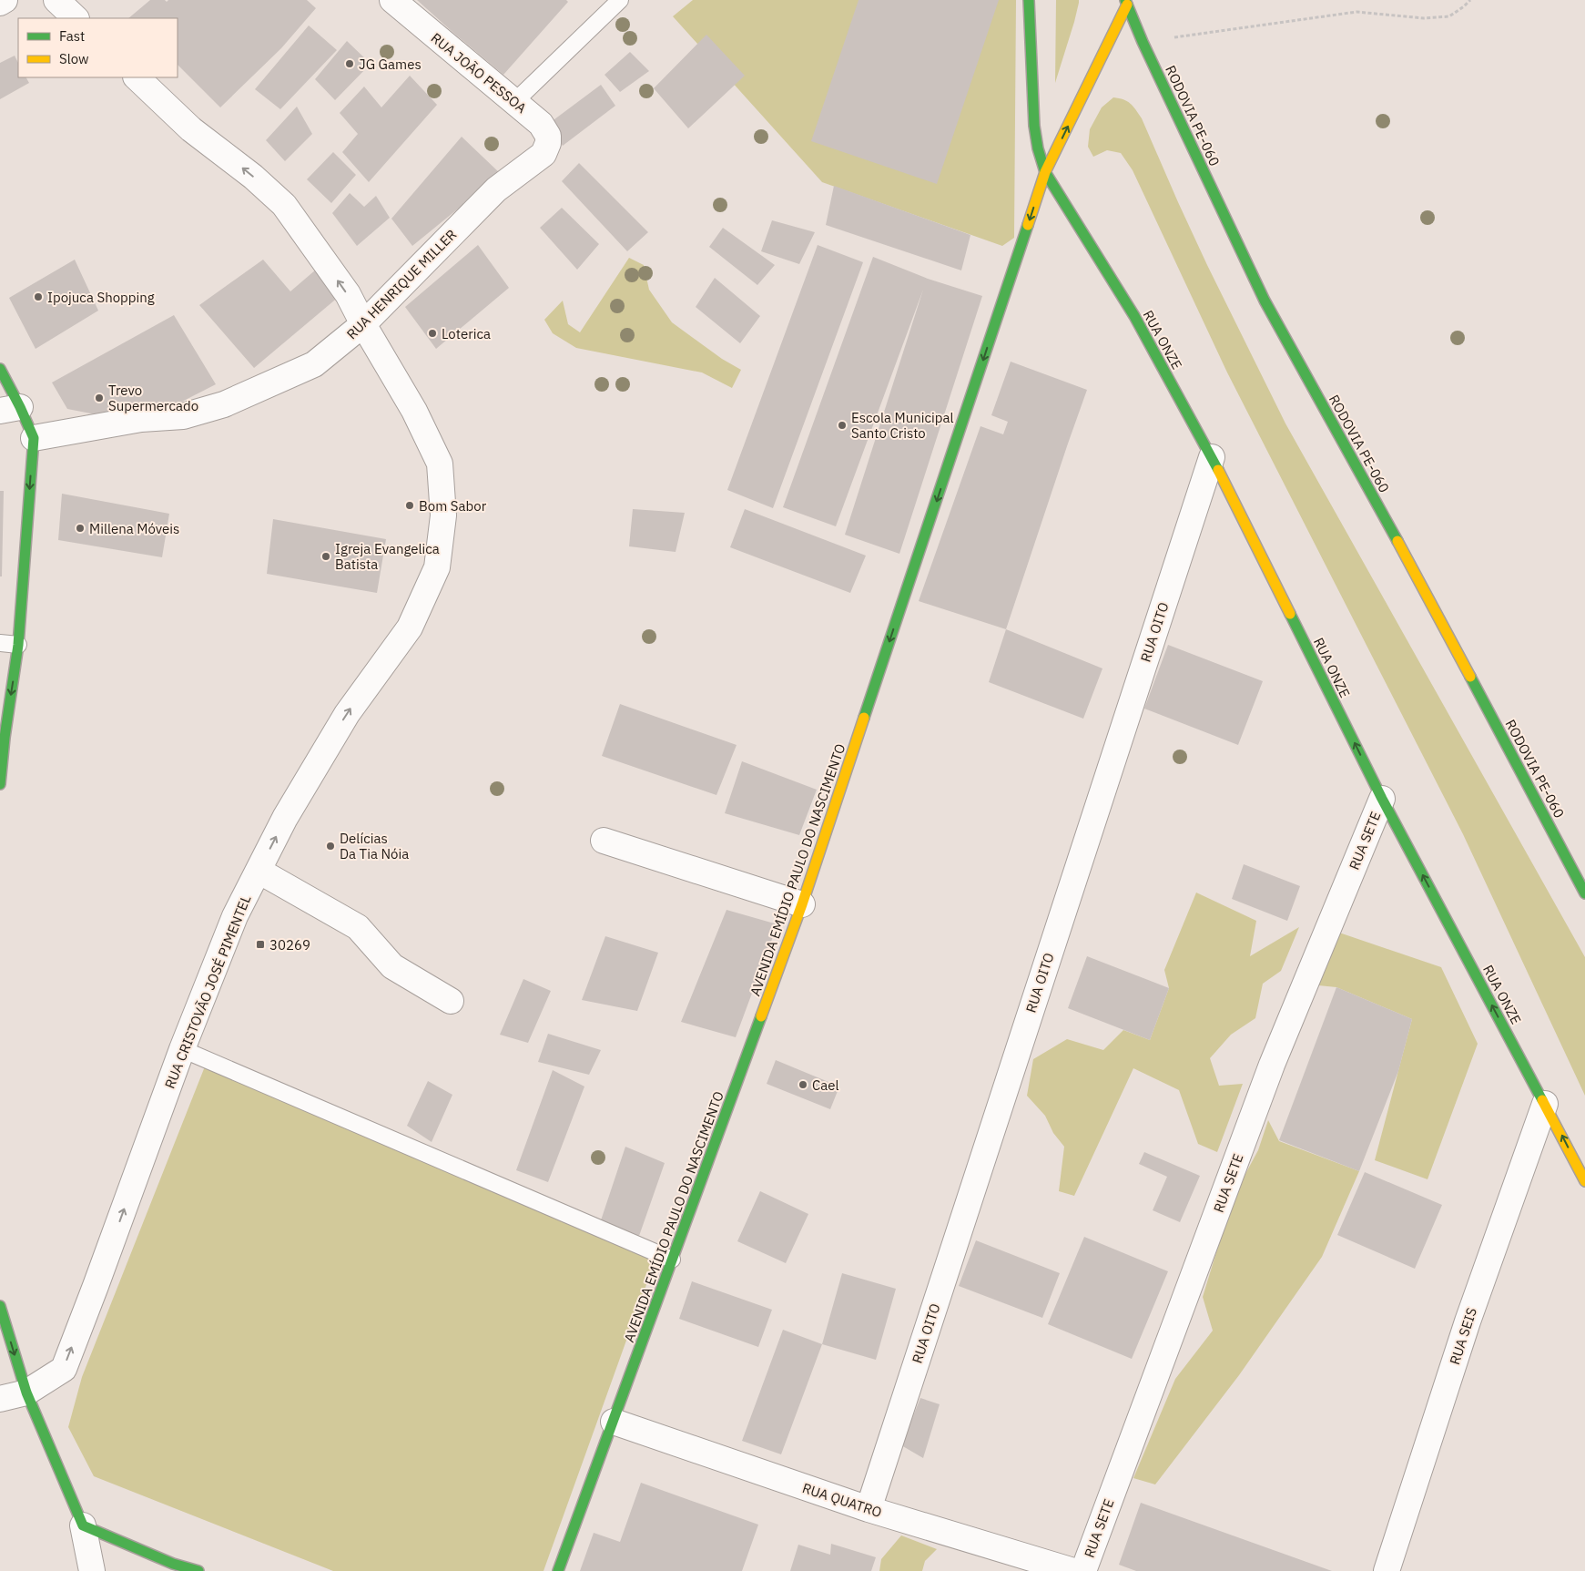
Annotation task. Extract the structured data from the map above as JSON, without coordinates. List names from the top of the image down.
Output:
{
  "streets": {
    "street": [
      "RUA JOÃO PESSOA",
      "RODOVIA PE-060",
      "RUA HENRIQUE MILLER",
      "RUA ONZE",
      "RUA OITO",
      "RUA SETE",
      "AVENIDA EMÍDIO PAULO DO NASCIMENTO",
      "RUA CRISTOVÃO JOSÉ PIMENTEL",
      "RUA SEIS",
      "RUA QUATRO"
    ]
  },
  "crossings": [
    ["RUA JOÃO PESSOA", "RUA HENRIQUE MILLER"],
    ["RODOVIA PE-060", "AVENIDA EMÍDIO PAULO DO NASCIMENTO"],
    ["RUA HENRIQUE MILLER", "RUA CRISTOVÃO JOSÉ PIMENTEL"],
    ["RUA ONZE", "RUA OITO"],
    ["RUA ONZE", "RUA SETE"],
    ["RUA ONZE", "AVENIDA EMÍDIO PAULO DO NASCIMENTO"],
    ["RUA ONZE", "RUA SEIS"],
    ["RUA OITO", "RUA QUATRO"],
    ["AVENIDA EMÍDIO PAULO DO NASCIMENTO", "RUA QUATRO"]
  ],
  "one_way": ["RUA ONZE", "RUA CRISTOVÃO JOSÉ PIMENTEL"],
  "places": {
    "other": [
      "JG Games",
      "Ipojuca Shopping",
      "Loterica",
      "Trevo Supermercado",
      "Escola Municipal Santo Cristo",
      "Bom Sabor",
      "Millena Móveis",
      "Igreja Evangelica Batista",
      "Delícias Da Tia Nóia",
      "Cael"
    ],
    "transit": ["30269"]
  },
  "legend": ["Fast", "Slow"]
}
